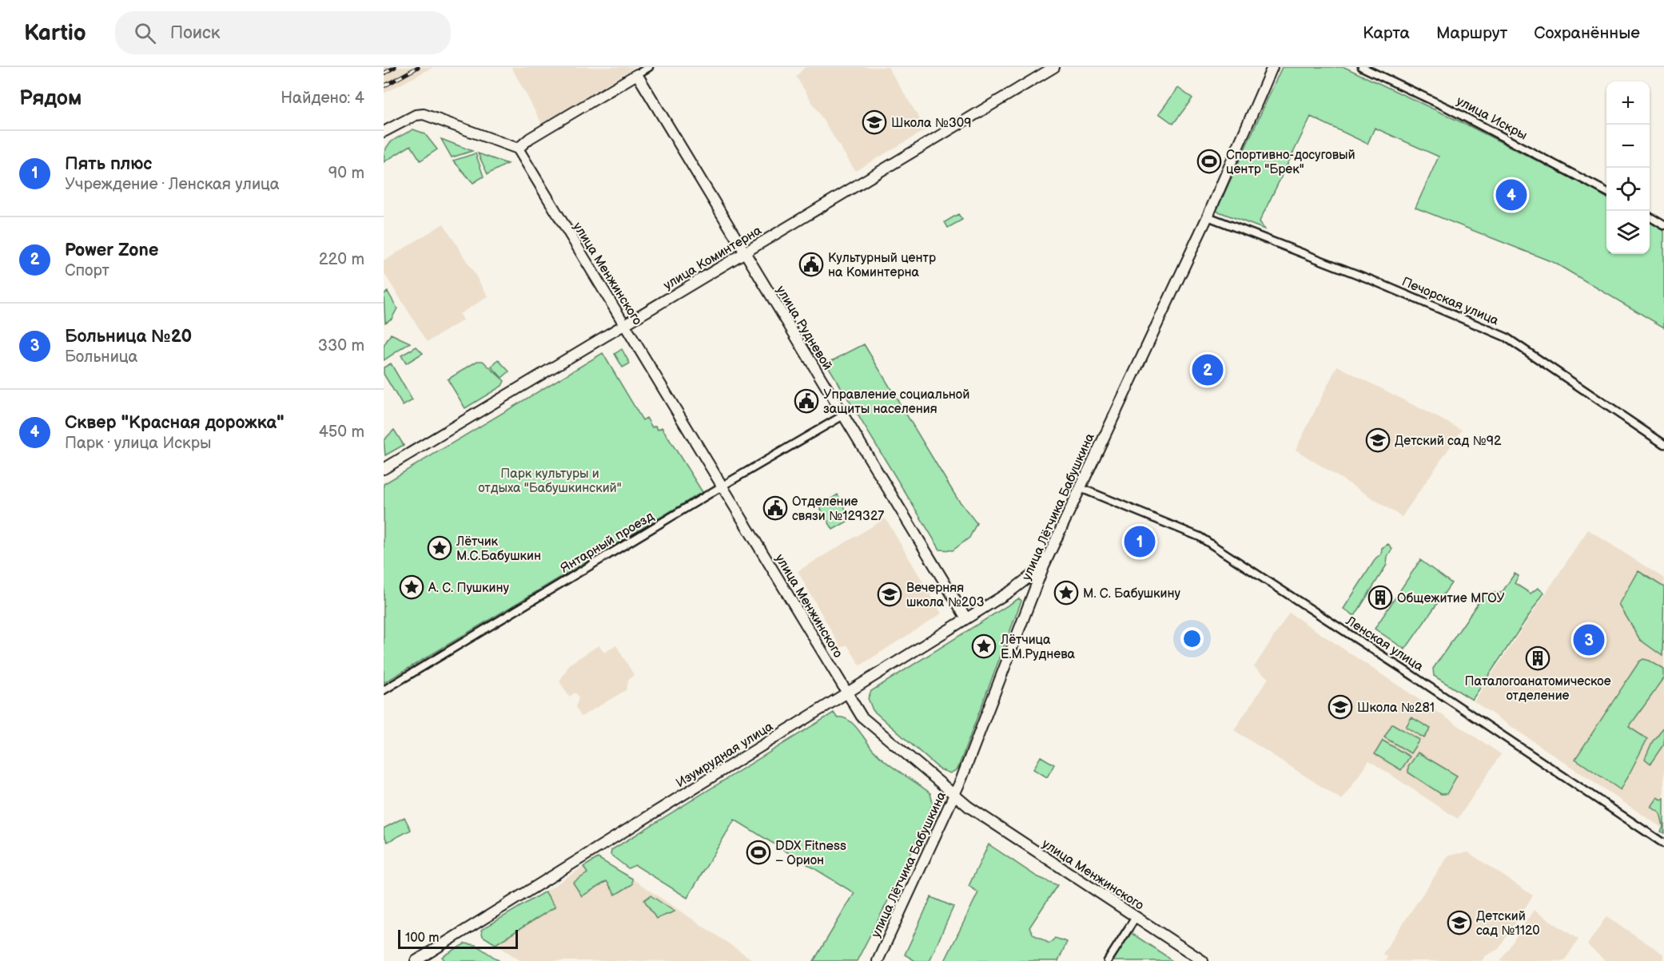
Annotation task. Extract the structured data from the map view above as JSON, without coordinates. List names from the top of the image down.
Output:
{
  "streets": {
    "street": [
      "улица Искры",
      "улица Коминтерна",
      "улица Менжинского",
      "Печорская улица",
      "улица Рудневой",
      "улица Лётчика Бабушкина",
      "Янтарный проезд",
      "Ленская улица",
      "Изумрудная улица"
    ]
  },
  "crossings": [
    ["улица Коминтерна", "улица Менжинского"],
    ["улица Коминтерна", "улица Рудневой"],
    ["улица Менжинского", "улица Лётчика Бабушкина"],
    ["улица Менжинского", "Янтарный проезд"],
    ["улица Менжинского", "Изумрудная улица"],
    ["Печорская улица", "улица Лётчика Бабушкина"],
    ["улица Рудневой", "Янтарный проезд"],
    ["улица Рудневой", "Изумрудная улица"],
    ["улица Лётчика Бабушкина", "Ленская улица"],
    ["улица Лётчика Бабушкина", "Изумрудная улица"]
  ],
  "parks": ["Парк культуры и отдыха \"Бабушкинский\""],
  "places": {
    "school or university": [
      "Школа №309",
      "Детский сад №92",
      "Вечерняя школа №203",
      "Школа №281",
      "Детский сад №1120"
    ],
    "sports": ["Спортивно-досуговый центр \"Брек\"", "DDX Fitness – Орион"],
    "public building": ["Культурный центр на Коминтерна", "Управление социальной защиты населения", "Отделение связи №129327"],
    "place": [
      "Лётчик М.С.Бабушкин",
      "А. С. Пушкину",
      "М. С. Бабушкину",
      "Лётчица Е.М.Руднева"
    ],
    "building": ["Общежитие МГОУ", "Паталогоанатомическое отделение"]
  },
  "scale_bar": "100 m",
  "page": {
    "header": "Kartio",
    "search": "Поиск",
    "nav": ["Карта", "Маршрут", "Сохранённые"],
    "heading": ["Рядом", "Найдено: 4"],
    "map_buttons": ["+", "−"],
    "list": [
      {
        "mark": "1",
        "name": "Пять плюс",
        "note": "Учреждение · Ленская улица",
        "value": "90 m"
      },
      {
        "mark": "2",
        "name": "Power Zone",
        "note": "Спорт",
        "value": "220 m"
      },
      {
        "mark": "3",
        "name": "Больница №20",
        "note": "Больница",
        "value": "330 m"
      },
      {
        "mark": "4",
        "name": "Сквер \"Красная дорожка\"",
        "note": "Парк · улица Искры",
        "value": "450 m"
      }
    ],
    "pins": [
      "4",
      "2",
      "1",
      "3"
    ],
    "scale": "100 m"
  }
}
